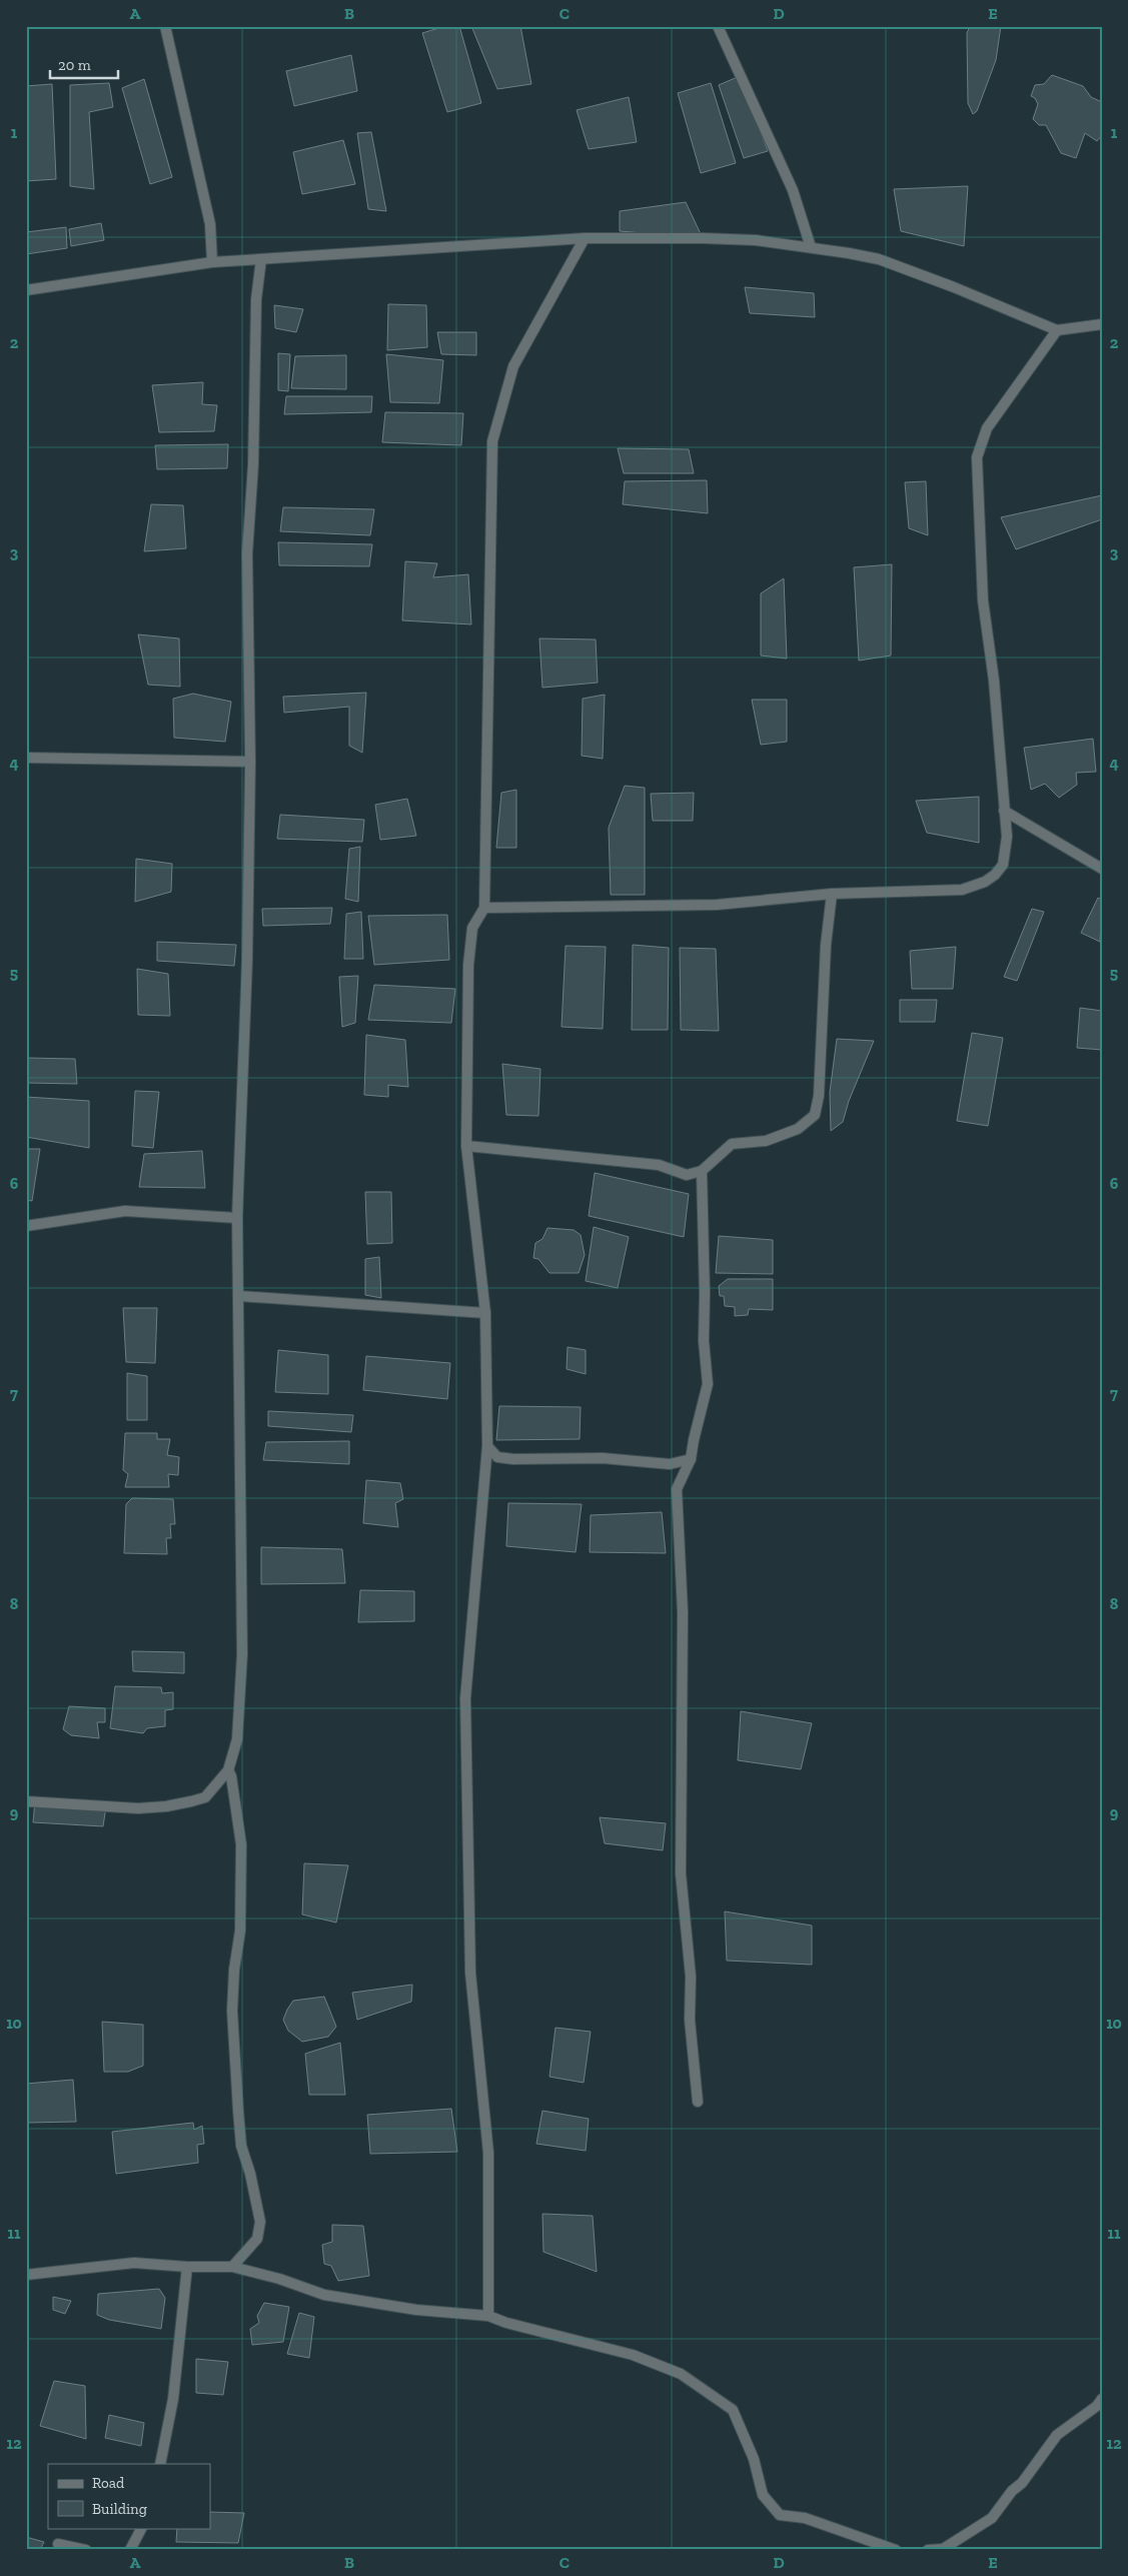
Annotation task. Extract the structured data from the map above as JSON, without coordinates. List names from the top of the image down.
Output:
{
  "legend": ["Road", "Building"],
  "scale_bar": "20 m",
  "grid": {
    "columns": [
      "A",
      "B",
      "C",
      "D",
      "E"
    ],
    "rows": [
      "1",
      "2",
      "3",
      "4",
      "5",
      "6",
      "7",
      "8",
      "9",
      "10",
      "11",
      "12"
    ]
  }
}
